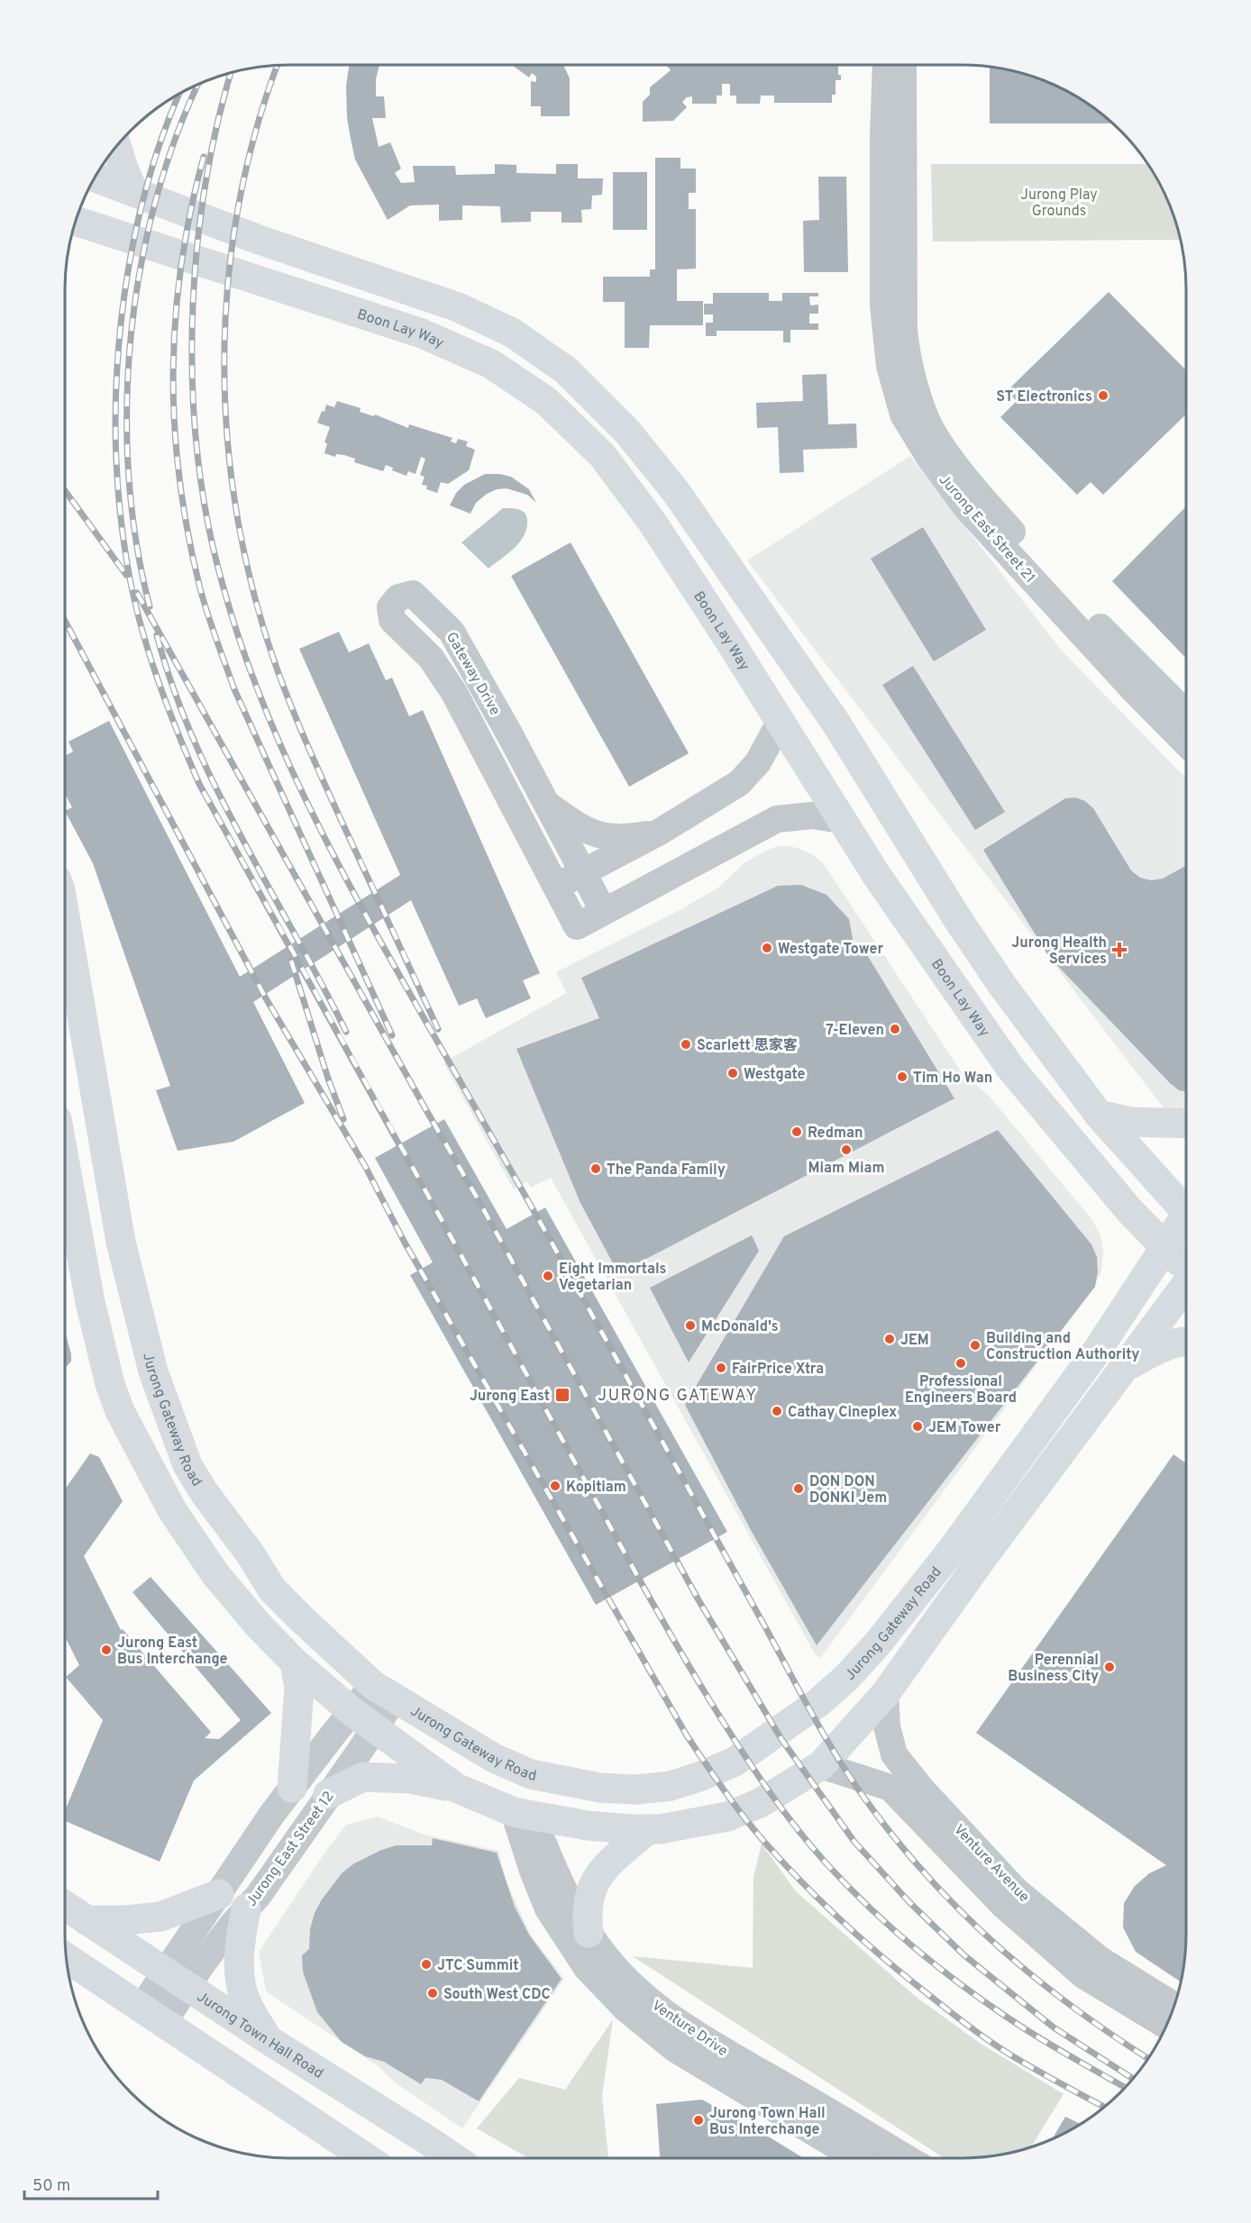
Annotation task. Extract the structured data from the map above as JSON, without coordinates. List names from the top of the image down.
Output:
{
  "streets": {
    "main road": ["Boon Lay Way", "Jurong Gateway Road", "Jurong Town Hall Road"],
    "street": [
      "Jurong East Street 21",
      "Gateway Drive",
      "Jurong East Street 12",
      "Venture Avenue",
      "Venture Drive"
    ]
  },
  "crossings": [
    ["Boon Lay Way", "Gateway Drive"],
    ["Boon Lay Way", "Jurong Gateway Road"],
    ["Jurong Gateway Road", "Jurong East Street 12"],
    ["Jurong Gateway Road", "Venture Avenue"],
    ["Jurong Gateway Road", "Venture Drive"],
    ["Jurong East Street 12", "Jurong Town Hall Road"]
  ],
  "districts": ["JURONG GATEWAY"],
  "parks": ["Jurong Play Grounds"],
  "places": {
    "other": [
      "ST Electronics",
      "Westgate Tower",
      "7-Eleven",
      "Scarlett 思家客",
      "Westgate",
      "Tim Ho Wan",
      "Redman",
      "Miam Miam",
      "The Panda Family",
      "Eight Immortals Vegetarian",
      "McDonald's",
      "JEM",
      "Building and Construction Authority",
      "Professional Engineers Board",
      "FairPrice Xtra",
      "Cathay Cineplex",
      "JEM Tower",
      "Kopitiam",
      "DON DON DONKI Jem",
      "Jurong East Bus Interchange",
      "Perennial Business City",
      "JTC Summit",
      "South West CDC",
      "Jurong Town Hall Bus Interchange"
    ],
    "health": ["Jurong Health Services"],
    "transit": ["Jurong East"]
  },
  "scale_bar": "50 m"
}
